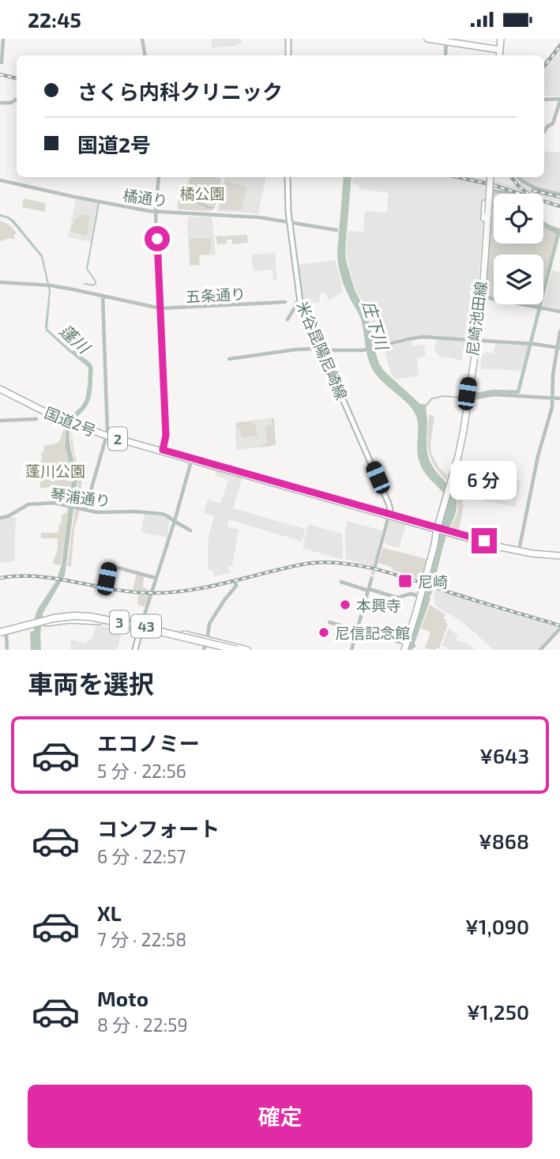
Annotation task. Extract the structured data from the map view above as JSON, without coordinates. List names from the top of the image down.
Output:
{
  "streets": {
    "highway": ["3"],
    "main road": [
      "尼崎池田線",
      "米谷昆陽尼崎線",
      "国道2号",
      "2",
      "43"
    ],
    "street": ["橘通り", "五条通り", "琴浦通り"]
  },
  "crossings": [
    ["橘通り", "米谷昆陽尼崎線"],
    ["尼崎池田線", "国道2号"],
    ["米谷昆陽尼崎線", "国道2号"],
    ["3", "43"]
  ],
  "water": ["庄下川", "蓬川"],
  "parks": ["橘公園", "蓬川公園"],
  "places": {
    "transit": ["尼崎"],
    "other": ["本興寺", "尼信記念館"]
  },
  "page": {
    "status": "22:45",
    "banner": ["さくら内科クリニック", "国道2号"],
    "bubble": "6 分",
    "heading": "車両を選択",
    "list": [
      {
        "name": "エコノミー",
        "note": "5 分 · 22:56",
        "value": "¥643"
      },
      {
        "name": "コンフォート",
        "note": "6 分 · 22:57",
        "value": "¥868"
      },
      {
        "name": "XL",
        "note": "7 分 · 22:58",
        "value": "¥1,090"
      },
      {
        "name": "Moto",
        "note": "8 分 · 22:59",
        "value": "¥1,250"
      }
    ],
    "buttons": "確定"
  }
}
